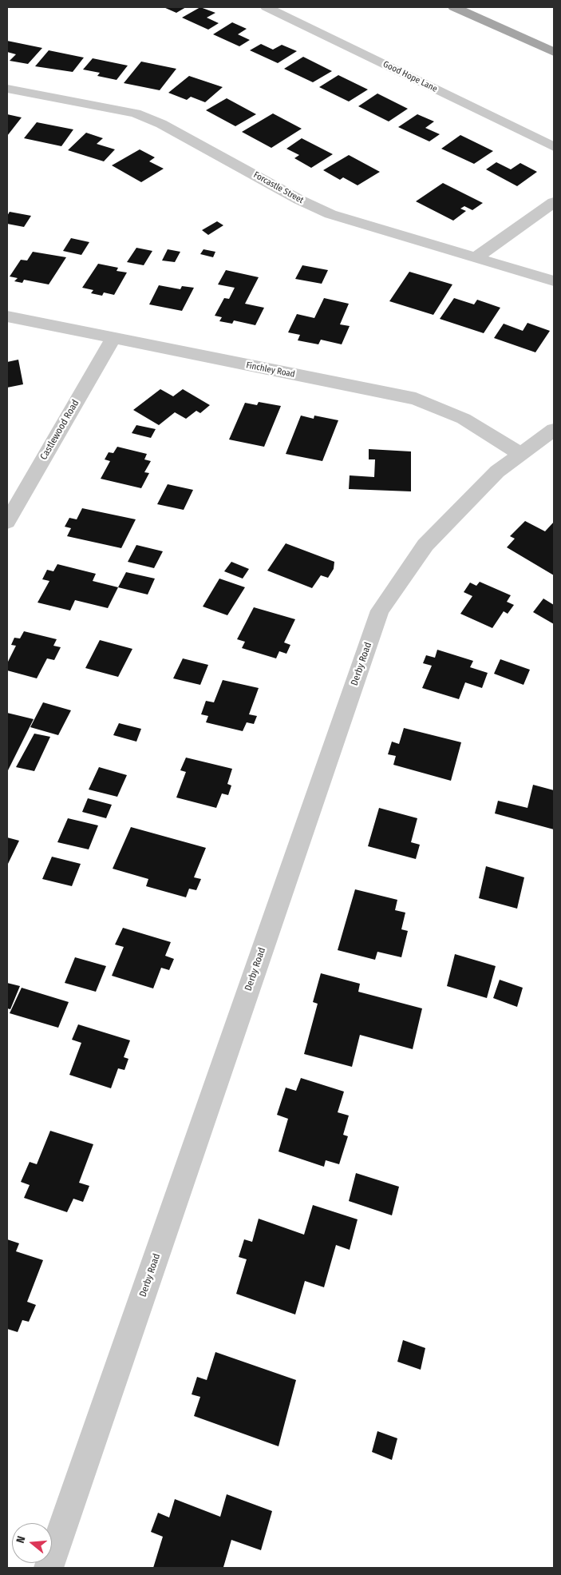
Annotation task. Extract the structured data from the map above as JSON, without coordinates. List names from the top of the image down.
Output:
{
  "streets": {
    "street": [
      "Good Hope Lane",
      "Forcastle Street",
      "Finchley Road",
      "Castlewood Road",
      "Derby Road"
    ]
  },
  "crossings": [
    ["Finchley Road", "Castlewood Road"],
    ["Finchley Road", "Derby Road"]
  ],
  "north": "left"
}
